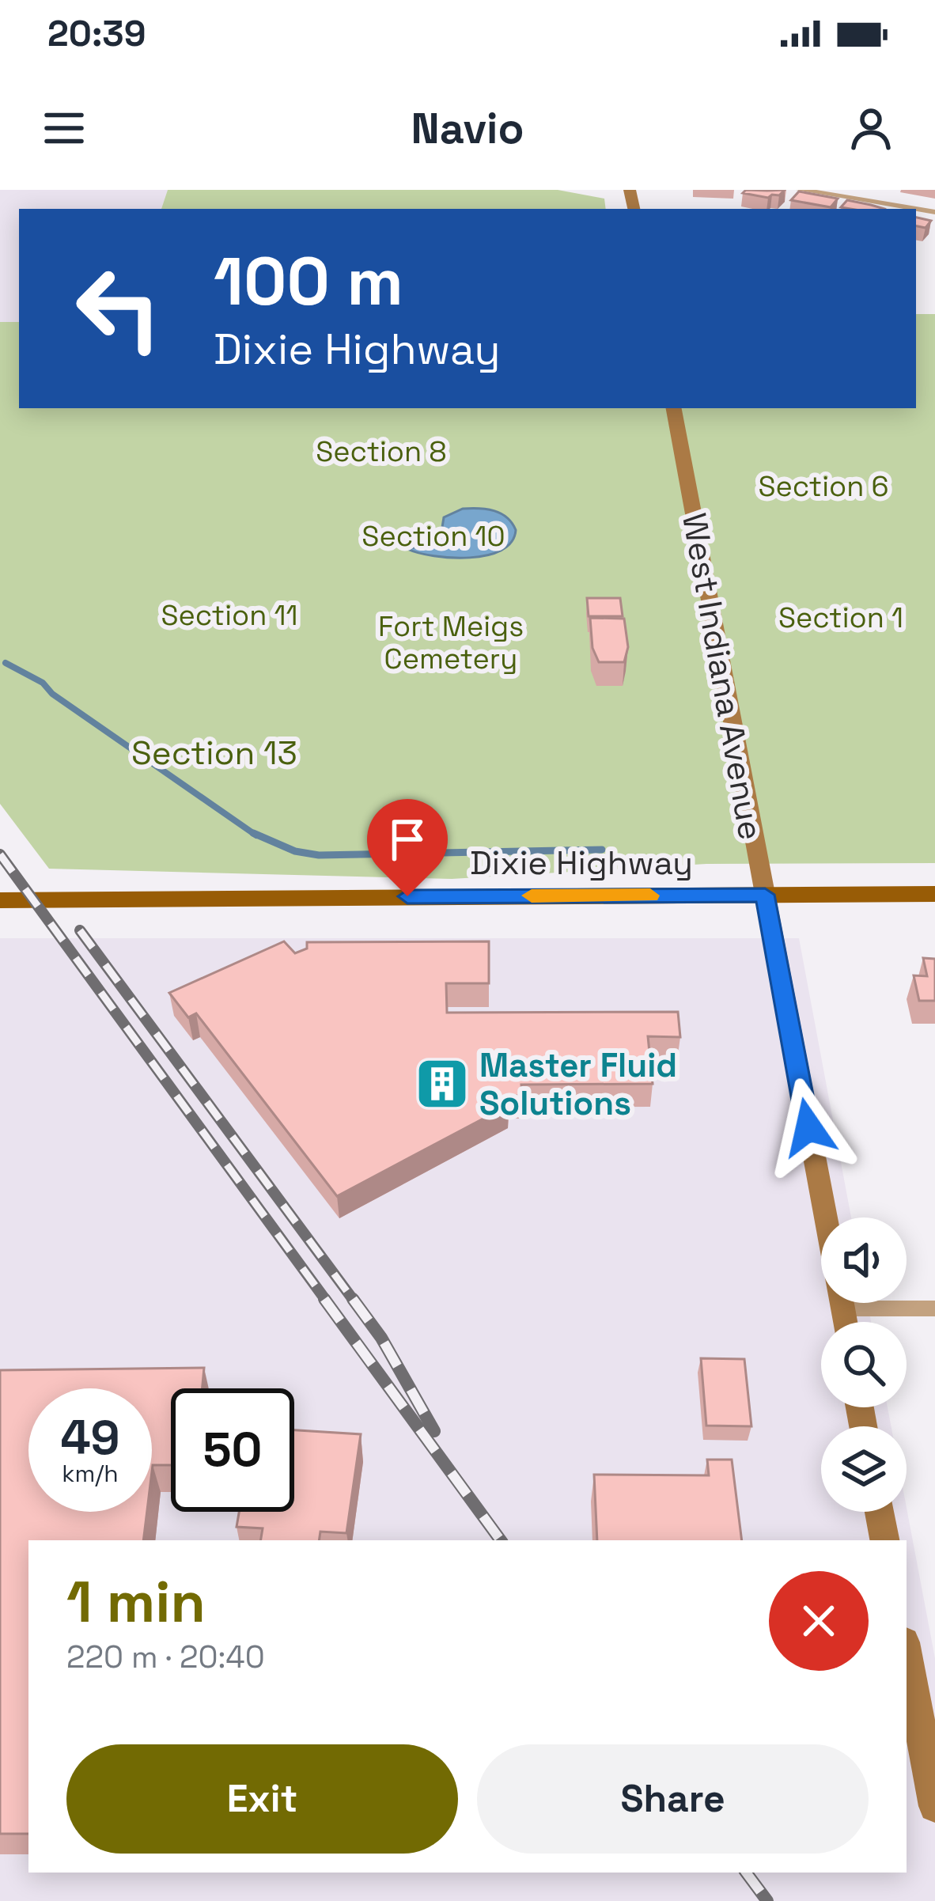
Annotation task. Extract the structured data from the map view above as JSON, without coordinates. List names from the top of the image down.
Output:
{
  "streets": {
    "main road": ["West Indiana Avenue", "Dixie Highway"]
  },
  "crossings": [
    ["West Indiana Avenue", "Dixie Highway"]
  ],
  "parks": [
    "Section 8",
    "Section 6",
    "Section 10",
    "Section 11",
    "Section 1",
    "Fort Meigs Cemetery",
    "Section 13"
  ],
  "places": {
    "building": ["Master Fluid Solutions"]
  },
  "page": {
    "status": "20:39",
    "header": "Navio",
    "turn": ["100 m", "Dixie Highway"],
    "speed": "49 km/h",
    "limit": "50",
    "heading": ["1 min", "220 m · 20:40"],
    "buttons": ["Exit", "Share"]
  }
}
